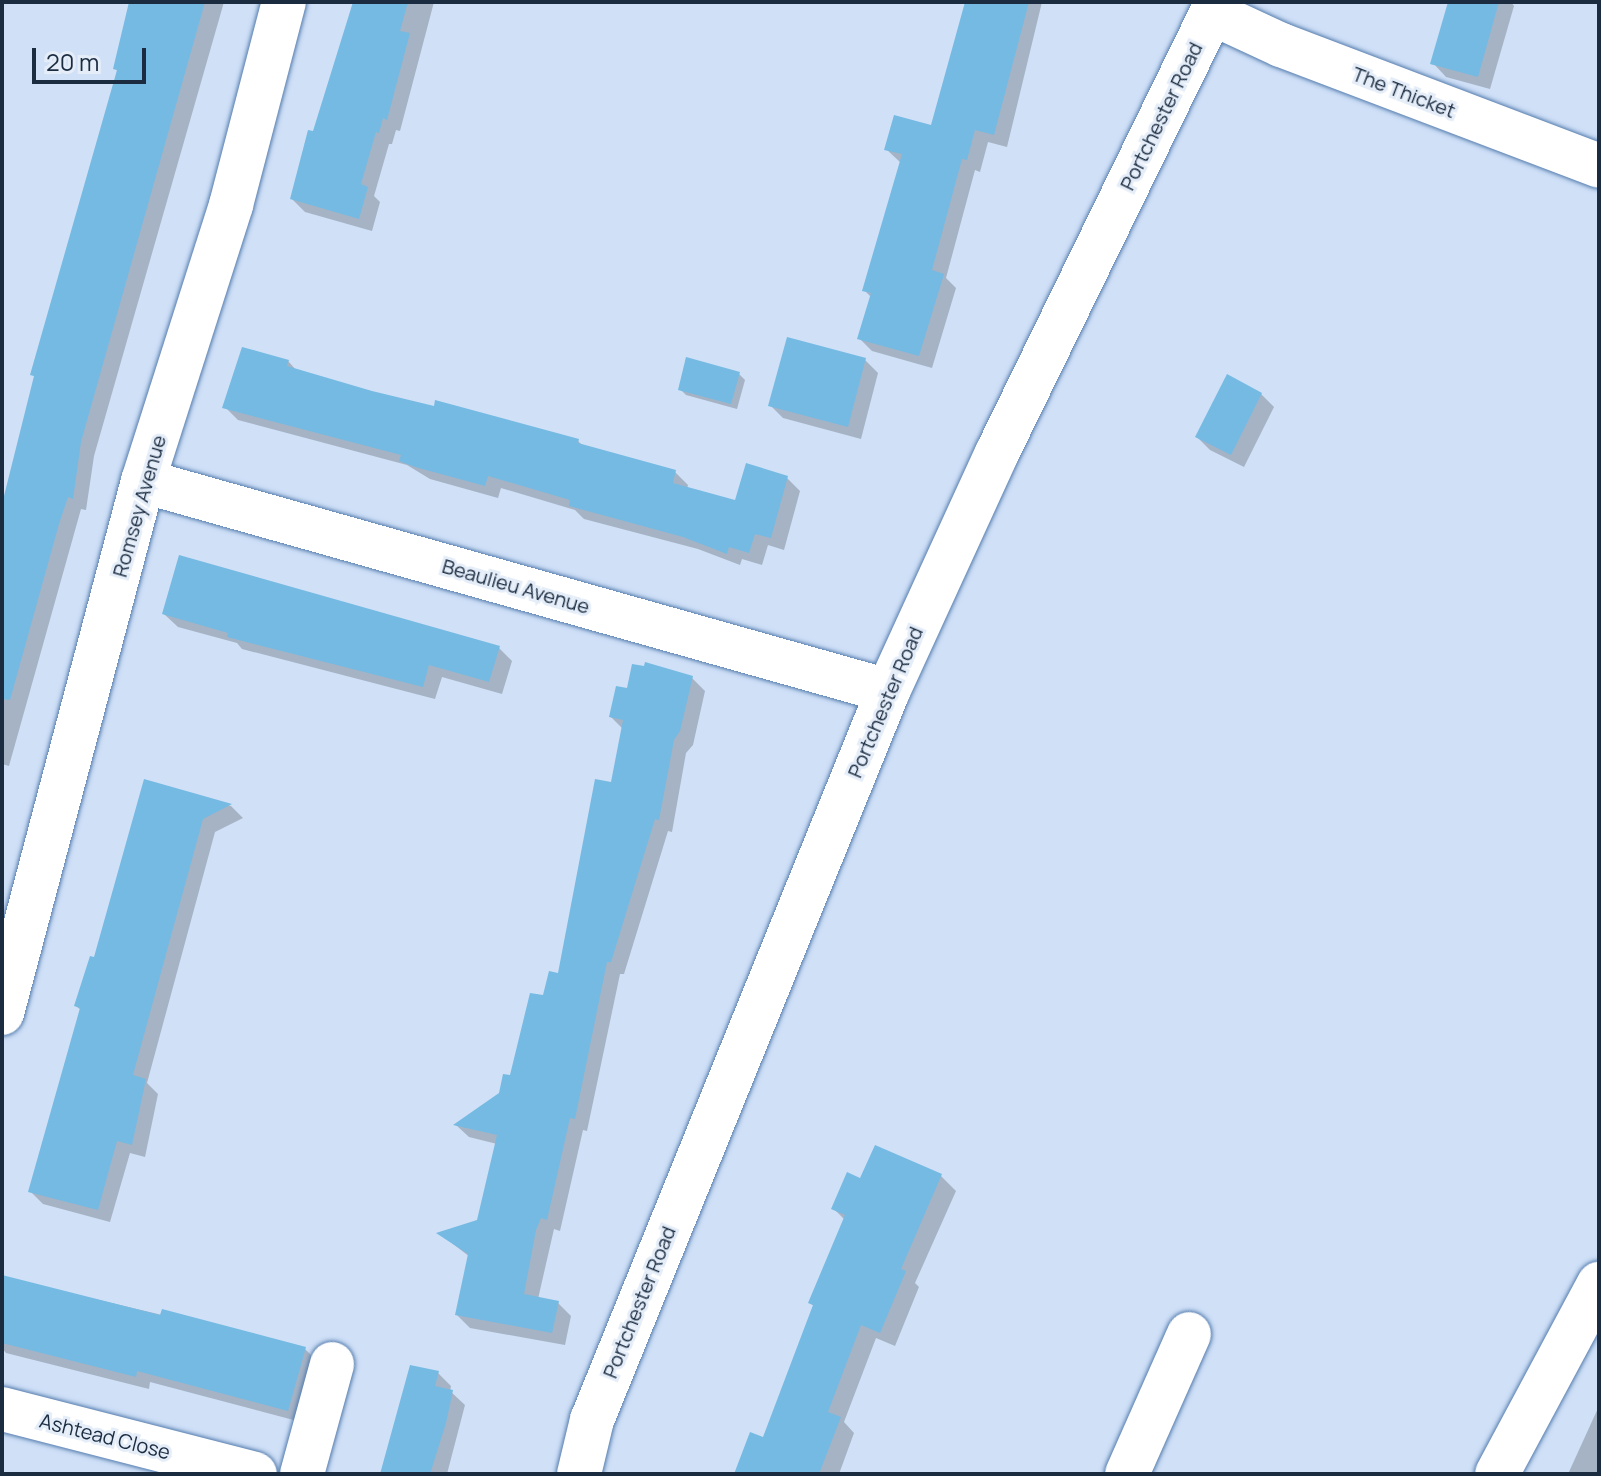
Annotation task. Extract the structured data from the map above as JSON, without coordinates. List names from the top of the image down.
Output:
{
  "streets": {
    "street": [
      "The Thicket",
      "Portchester Road",
      "Romsey Avenue",
      "Beaulieu Avenue",
      "Ashtead Close"
    ]
  },
  "crossings": [
    ["The Thicket", "Portchester Road"],
    ["Portchester Road", "Beaulieu Avenue"],
    ["Romsey Avenue", "Beaulieu Avenue"]
  ],
  "scale_bar": "20 m"
}
